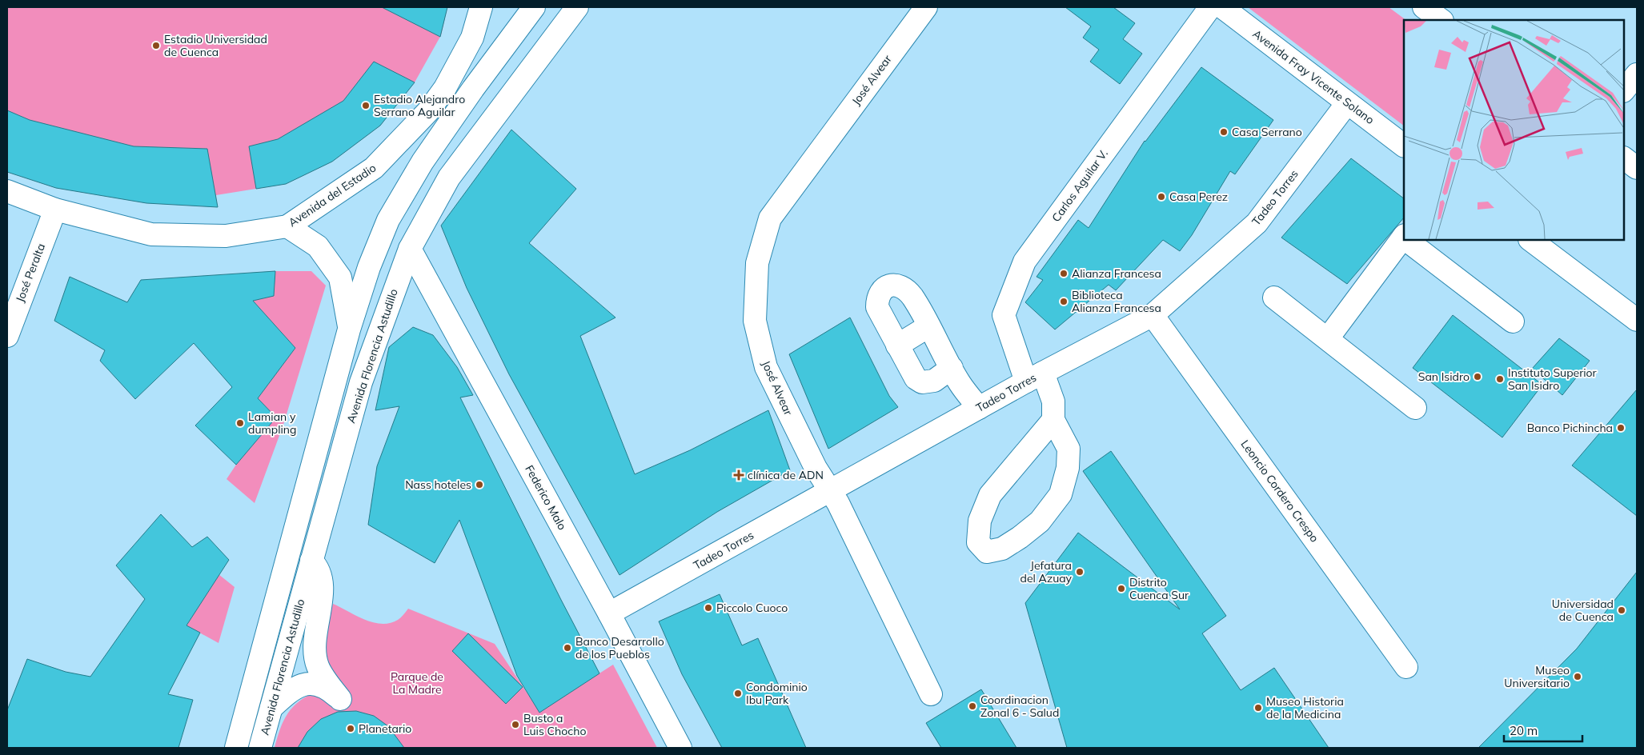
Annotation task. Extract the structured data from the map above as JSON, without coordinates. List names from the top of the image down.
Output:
{
  "streets": {
    "street": [
      "Avenida Fray Vicente Solano",
      "José Alvear",
      "Carlos Aguilar V.",
      "Avenida del Estadio",
      "Tadeo Torres",
      "José Peralta",
      "Avenida Florencia Astudillo",
      "Leoncio Cordero Crespo",
      "Federico Malo"
    ]
  },
  "crossings": [
    ["Avenida Fray Vicente Solano", "Tadeo Torres"],
    ["José Alvear", "Tadeo Torres"],
    ["Carlos Aguilar V.", "Tadeo Torres"],
    ["Avenida del Estadio", "José Peralta"],
    ["Tadeo Torres", "Leoncio Cordero Crespo"],
    ["Tadeo Torres", "Federico Malo"],
    ["Avenida Florencia Astudillo", "Federico Malo"]
  ],
  "parks": ["Parque de La Madre"],
  "places": {
    "other": [
      "Estadio Universidad de Cuenca",
      "Estadio Alejandro Serrano Aguilar",
      "Casa Serrano",
      "Casa Perez",
      "Alianza Francesa",
      "Biblioteca Alianza Francesa",
      "San Isidro",
      "Instituto Superior San Isidro",
      "Lamian y dumpling",
      "Banco Pichincha",
      "Nass hoteles",
      "Jefatura del Azuay",
      "Distrito Cuenca Sur",
      "Piccolo Cuoco",
      "Universidad de Cuenca",
      "Banco Desarrollo de los Pueblos",
      "Museo Universitario",
      "Condominio Ibu Park",
      "Coordinacion Zonal 6 - Salud",
      "Museo Historia de la Medicina",
      "Busto a Luis Chocho",
      "Planetario"
    ],
    "health": ["clínica de ADN"]
  },
  "scale_bar": "20 m"
}
